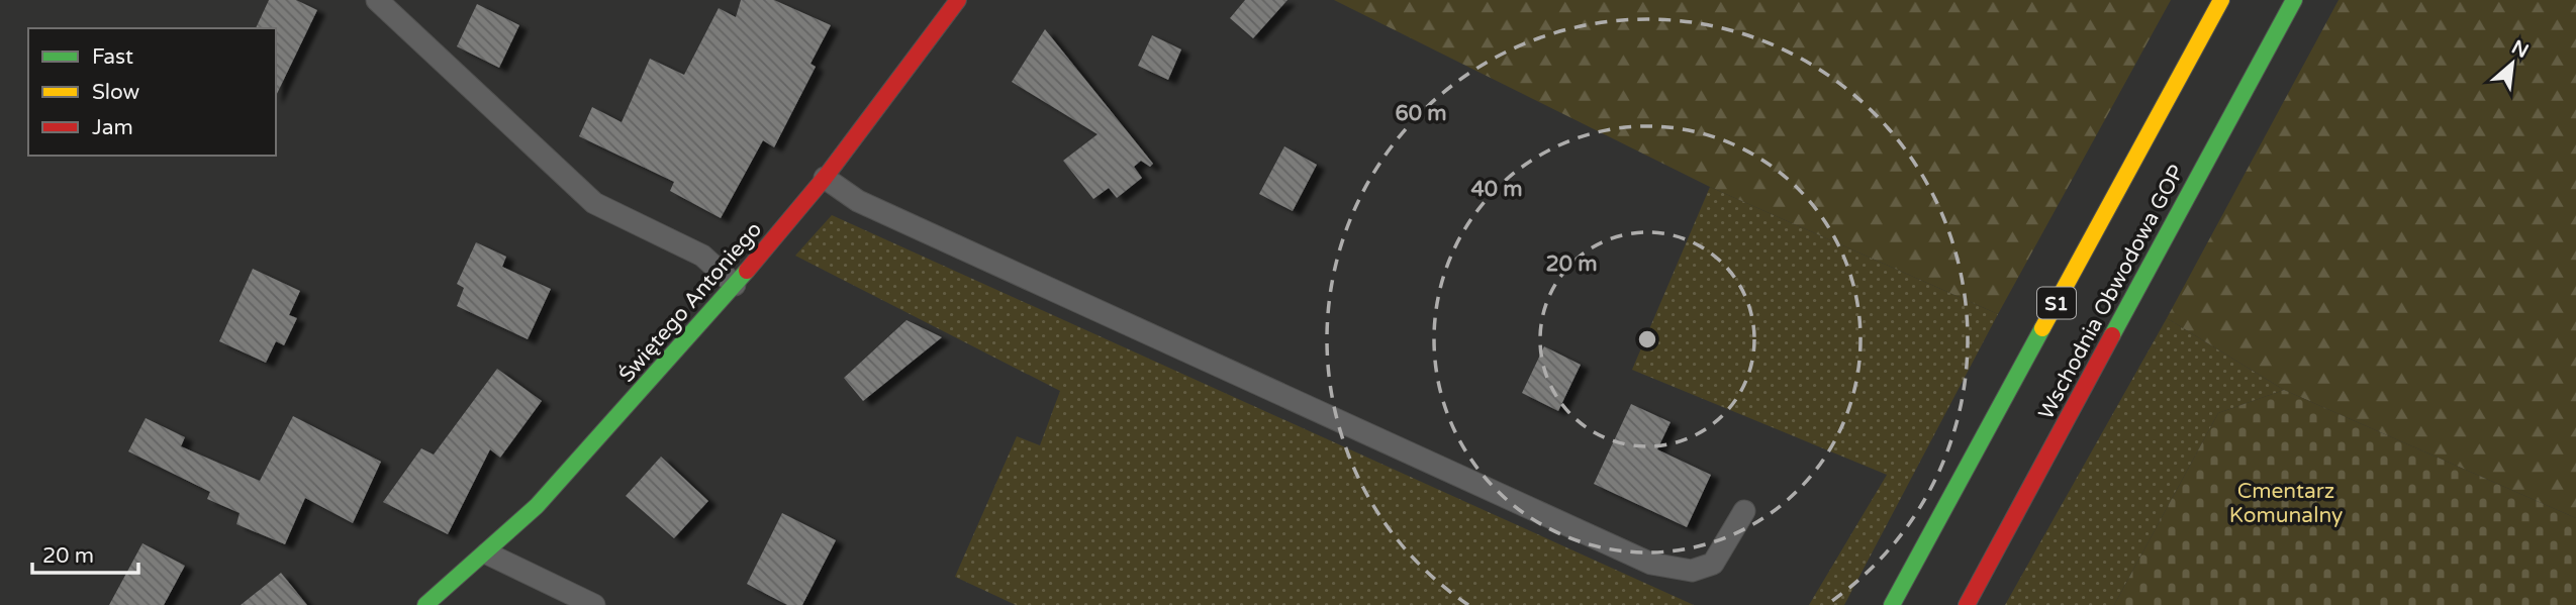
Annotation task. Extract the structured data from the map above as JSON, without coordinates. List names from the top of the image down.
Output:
{
  "streets": {
    "main road": ["Wschodnia Obwodowa GOP", "Świętego Antoniego", "S1"]
  },
  "parks": ["Cmentarz Komunalny"],
  "legend": ["Fast", "Slow", "Jam"],
  "scale_bar": "20 m",
  "north": "top right",
  "rings": ["60 m", "40 m", "20 m"]
}
